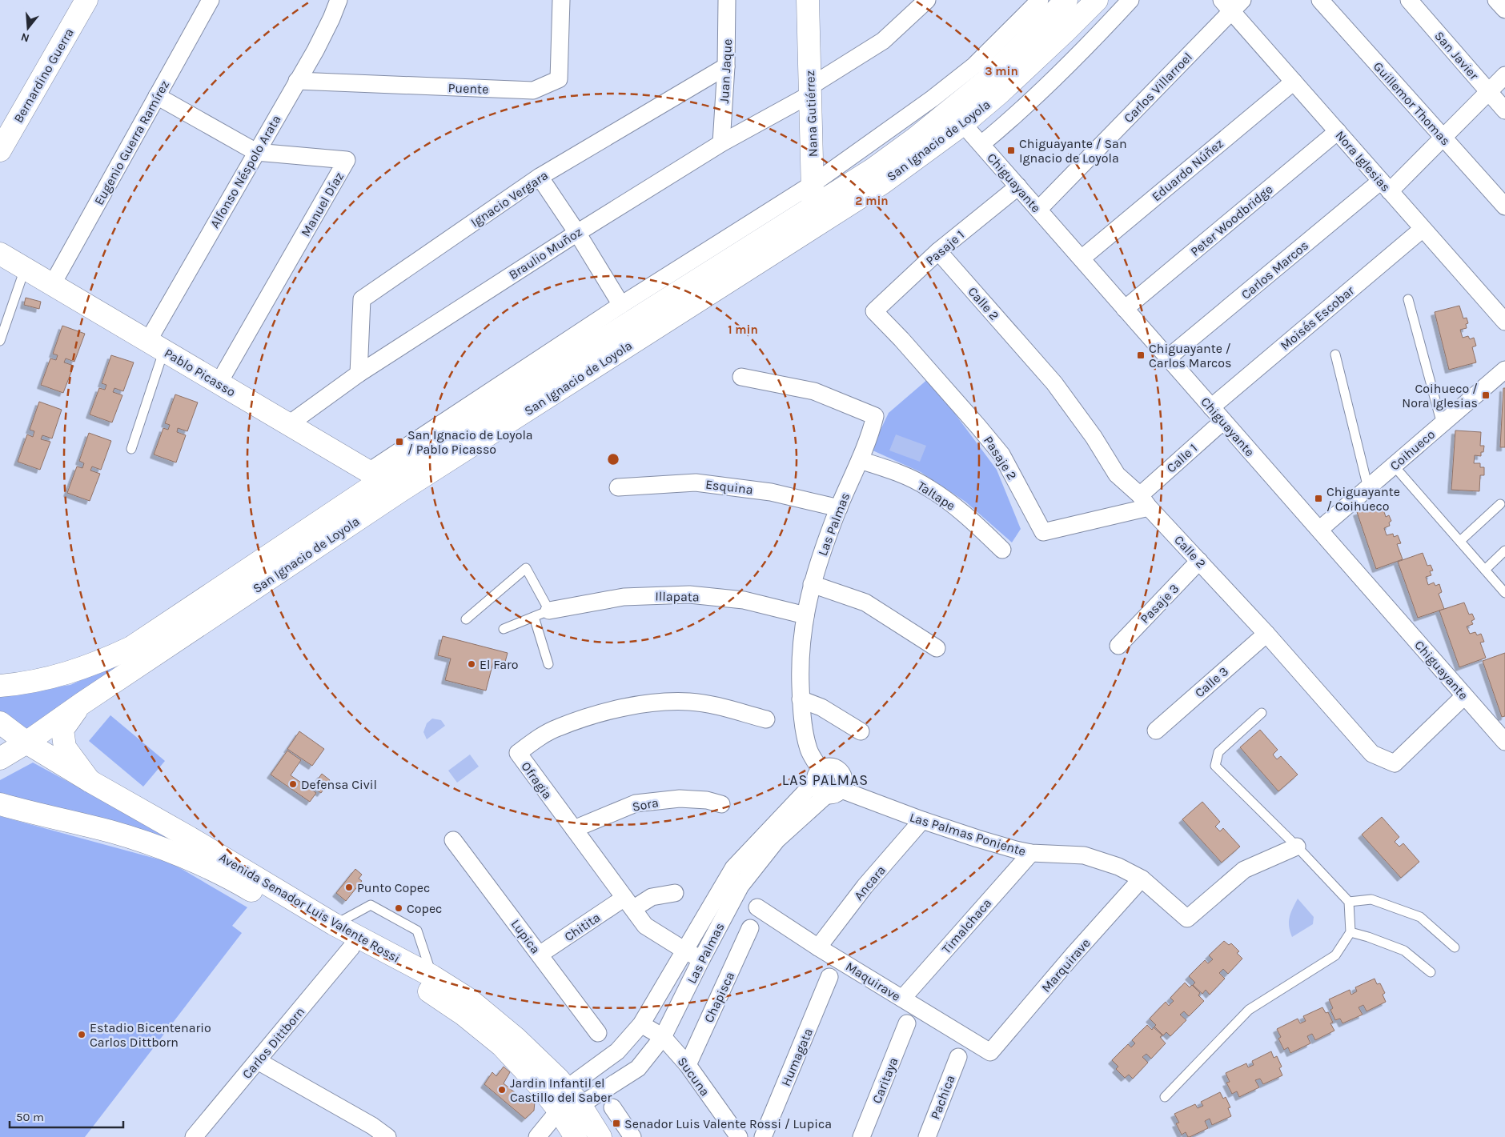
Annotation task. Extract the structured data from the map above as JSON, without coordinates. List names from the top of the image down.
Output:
{
  "streets": {
    "main road": [
      "Bernardino Guerra",
      "Nana Gutiérrez",
      "San Ignacio de Loyola",
      "Pablo Picasso",
      "Avenida Senador Luis Valente Rossi"
    ],
    "street": [
      "San Javier",
      "Juan Jaque",
      "Carlos Villarroel",
      "Puente",
      "Guillemor Thomas",
      "Eugenio Guerra Ramírez",
      "Nora Iglesias",
      "Eduardo Núñez",
      "Alfonso Néspolo Arata",
      "Chiguayante",
      "Ignacio Vergara",
      "Manuel Díaz",
      "Peter Woodbridge",
      "Pasaje 1",
      "Braulio Muñoz",
      "Carlos Marcos",
      "Calle 2",
      "Moisés Escobar",
      "Coihueco",
      "Pasaje 2",
      "Calle 1",
      "Esquina",
      "Taltape",
      "Las Palmas",
      "Illapata",
      "Pasaje 3",
      "Calle 3",
      "Ofragia",
      "Sora",
      "Las Palmas Poniente",
      "Ancara",
      "Timalchaca",
      "Chitita",
      "Lupica",
      "Marquirave",
      "Maquirave",
      "Chapisca",
      "Carlos Dittborn",
      "Humagata",
      "Sucuna",
      "Caritaya",
      "Pachica"
    ]
  },
  "crossings": [
    ["San Javier", "Carlos Marcos"],
    ["Juan Jaque", "Ignacio Vergara"],
    ["Juan Jaque", "Braulio Muñoz"],
    ["Carlos Villarroel", "Nora Iglesias"],
    ["Carlos Villarroel", "Chiguayante"],
    ["Puente", "Alfonso Néspolo Arata"],
    ["Guillemor Thomas", "Carlos Marcos"],
    ["Nana Gutiérrez", "San Ignacio de Loyola"],
    ["Nana Gutiérrez", "Braulio Muñoz"],
    ["San Ignacio de Loyola", "Chiguayante"],
    ["San Ignacio de Loyola", "Pablo Picasso"],
    ["San Ignacio de Loyola", "Avenida Senador Luis Valente Rossi"],
    ["Eugenio Guerra Ramírez", "Manuel Díaz"],
    ["Eugenio Guerra Ramírez", "Pablo Picasso"],
    ["Nora Iglesias", "Eduardo Núñez"],
    ["Nora Iglesias", "Peter Woodbridge"],
    ["Nora Iglesias", "Carlos Marcos"],
    ["Nora Iglesias", "Moisés Escobar"],
    ["Eduardo Núñez", "Chiguayante"],
    ["Alfonso Néspolo Arata", "Manuel Díaz"],
    ["Alfonso Néspolo Arata", "Pablo Picasso"],
    ["Chiguayante", "Peter Woodbridge"],
    ["Chiguayante", "Pasaje 1"],
    ["Chiguayante", "Carlos Marcos"],
    ["Chiguayante", "Calle 2"],
    ["Chiguayante", "Moisés Escobar"],
    ["Chiguayante", "Coihueco"],
    ["Chiguayante", "Calle 1"],
    ["Ignacio Vergara", "Braulio Muñoz"],
    ["Manuel Díaz", "Pablo Picasso"],
    ["Pasaje 1", "Calle 2"],
    ["Pasaje 1", "Pasaje 2"],
    ["Braulio Muñoz", "Pablo Picasso"],
    ["Calle 2", "Pasaje 2"],
    ["Calle 2", "Calle 1"],
    ["Calle 2", "Pasaje 3"],
    ["Calle 2", "Calle 3"],
    ["Pasaje 2", "Calle 1"],
    ["Esquina", "Las Palmas"],
    ["Taltape", "Las Palmas"],
    ["Las Palmas", "Illapata"],
    ["Las Palmas", "Ofragia"],
    ["Las Palmas", "Las Palmas Poniente"],
    ["Las Palmas", "Avenida Senador Luis Valente Rossi"],
    ["Las Palmas", "Sucuna"],
    ["Ofragia", "Sora"],
    ["Ofragia", "Chitita"],
    ["Las Palmas Poniente", "Ancara"],
    ["Las Palmas Poniente", "Timalchaca"],
    ["Las Palmas Poniente", "Marquirave"],
    ["Ancara", "Maquirave"],
    ["Avenida Senador Luis Valente Rossi", "Carlos Dittborn"],
    ["Timalchaca", "Maquirave"],
    ["Chitita", "Lupica"],
    ["Marquirave", "Maquirave"],
    ["Chapisca", "Sucuna"]
  ],
  "districts": ["LAS PALMAS"],
  "places": {
    "transit": [
      "Chiguayante / San Ignacio de Loyola",
      "Chiguayante / Carlos Marcos",
      "Coihueco / Nora Iglesias",
      "San Ignacio de Loyola / Pablo Picasso",
      "Chiguayante / Coihueco",
      "Senador Luis Valente Rossi / Lupica"
    ],
    "other": [
      "El Faro",
      "Defensa Civil",
      "Punto Copec",
      "Copec",
      "Estadio Bicentenario Carlos Dittborn",
      "Jardin Infantil el Castillo del Saber"
    ]
  },
  "scale_bar": "50 m",
  "north": "bottom",
  "rings": ["3 min", "2 min", "1 min"]
}
